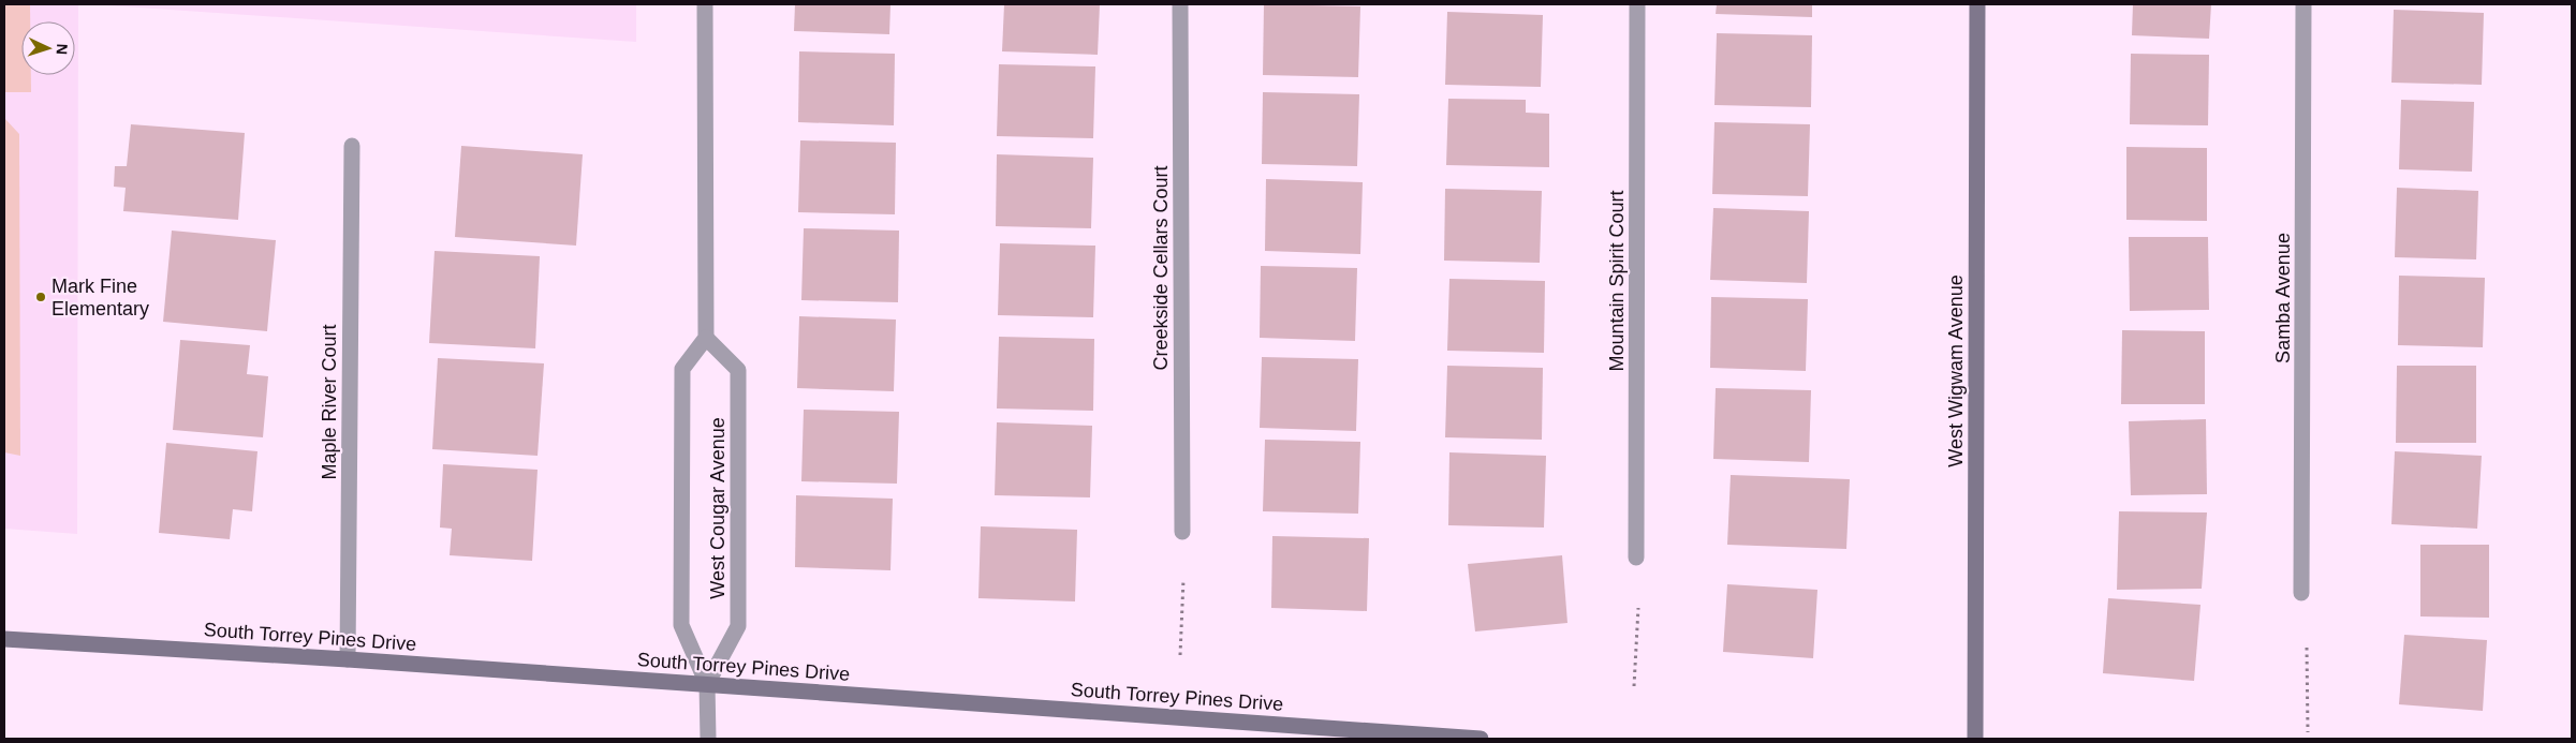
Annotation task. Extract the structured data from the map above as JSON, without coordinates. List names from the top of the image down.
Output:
{
  "streets": {
    "street": [
      "Creekside Cellars Court",
      "Mountain Spirit Court",
      "Samba Avenue",
      "West Wigwam Avenue",
      "Maple River Court",
      "West Cougar Avenue",
      "South Torrey Pines Drive"
    ]
  },
  "crossings": [
    ["Maple River Court", "South Torrey Pines Drive"],
    ["West Cougar Avenue", "South Torrey Pines Drive"]
  ],
  "places": ["Mark Fine Elementary"],
  "north": "right"
}
